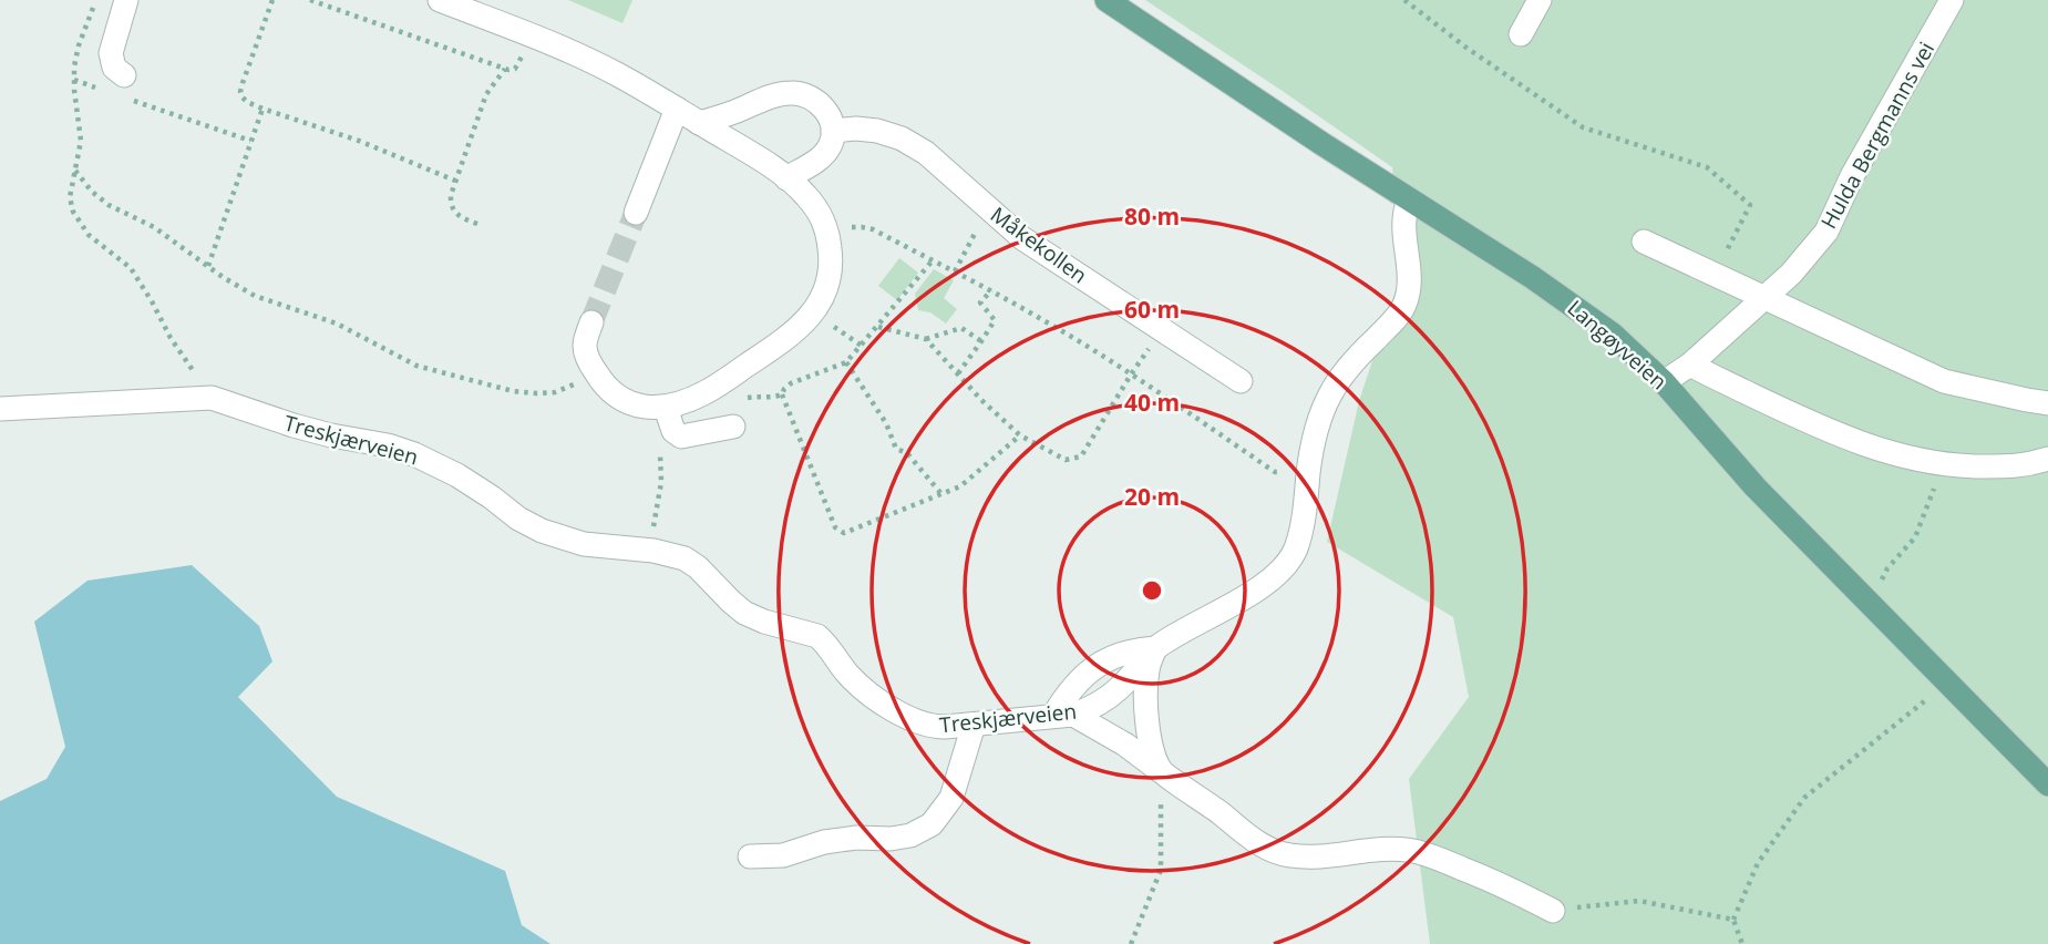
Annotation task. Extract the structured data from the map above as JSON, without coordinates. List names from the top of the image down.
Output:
{
  "streets": {
    "main road": ["Langøyveien"],
    "street": ["Hulda Bergmanns vei", "Måkekollen", "Treskjærveien"]
  },
  "crossings": [
    ["Hulda Bergmanns vei", "Langøyveien"],
    ["Langøyveien", "Treskjærveien"]
  ],
  "rings": [
    "80 m",
    "60 m",
    "40 m",
    "20 m"
  ]
}
